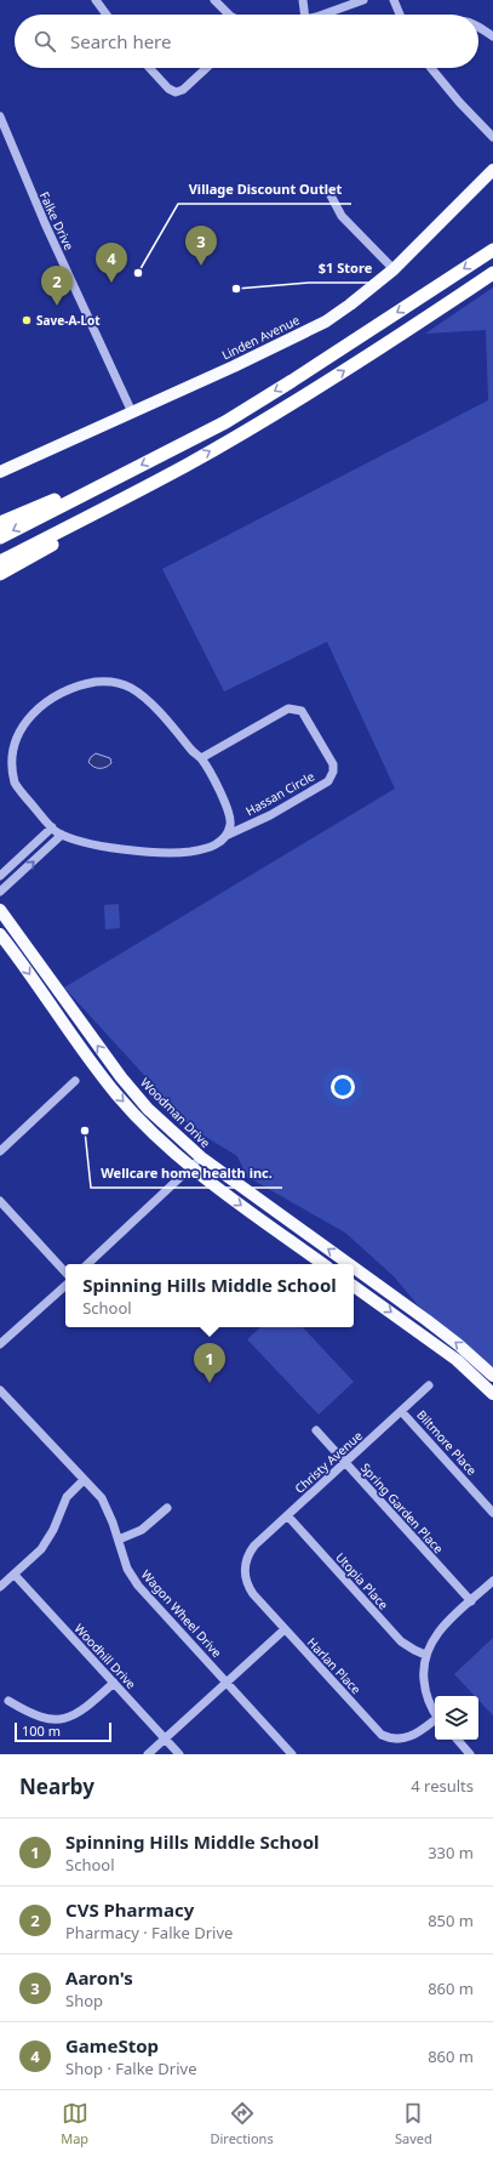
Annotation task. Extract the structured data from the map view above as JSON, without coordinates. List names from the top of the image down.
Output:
{
  "streets": {
    "main road": ["Linden Avenue", "Woodman Drive"],
    "street": [
      "Falke Drive",
      "Hassan Circle",
      "Biltmore Place",
      "Christy Avenue",
      "Spring Garden Place",
      "Utopia Place",
      "Wagon Wheel Drive",
      "Woodhill Drive",
      "Harlan Place"
    ]
  },
  "crossings": [
    ["Falke Drive", "Linden Avenue"],
    ["Biltmore Place", "Christy Avenue"],
    ["Christy Avenue", "Spring Garden Place"],
    ["Christy Avenue", "Utopia Place"],
    ["Christy Avenue", "Harlan Place"]
  ],
  "places": [
    "Village Discount Outlet",
    "$1 Store",
    "Save-A-Lot",
    "Wellcare home health inc."
  ],
  "scale_bar": "100 m",
  "page": {
    "search": "Search here",
    "pins": [
      "3",
      "4",
      "2",
      "1"
    ],
    "popup": ["Spinning Hills Middle School", "School"],
    "scale": "100 m",
    "heading": ["Nearby", "4 results"],
    "list": [
      {
        "mark": "1",
        "name": "Spinning Hills Middle School",
        "note": "School",
        "value": "330 m"
      },
      {
        "mark": "2",
        "name": "CVS Pharmacy",
        "note": "Pharmacy · Falke Drive",
        "value": "850 m"
      },
      {
        "mark": "3",
        "name": "Aaron's",
        "note": "Shop",
        "value": "860 m"
      },
      {
        "mark": "4",
        "name": "GameStop",
        "note": "Shop · Falke Drive",
        "value": "860 m"
      }
    ],
    "nav": ["Map", "Directions", "Saved"]
  }
}
